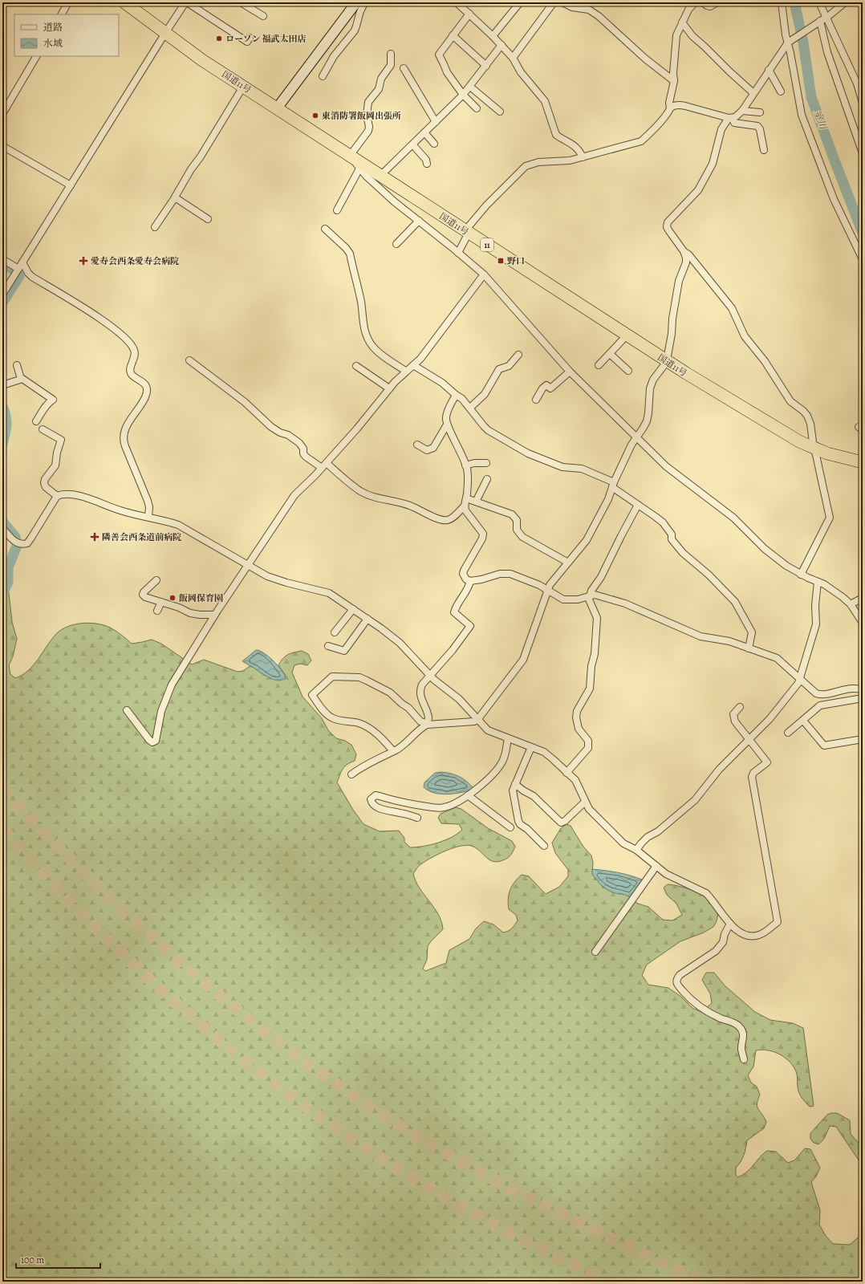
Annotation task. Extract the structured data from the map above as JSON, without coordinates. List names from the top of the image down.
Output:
{
  "streets": {
    "highway": ["国道11号", "11"]
  },
  "water": ["室川"],
  "places": {
    "other": ["ローソン 福武太田店", "東消防署飯岡出張所", "飯岡保育園"],
    "health": ["愛寿会西条愛寿会病院", "隣善会西条道前病院"],
    "transit": ["野口"]
  },
  "legend": ["道路", "水域"],
  "scale_bar": "100 m"
}
